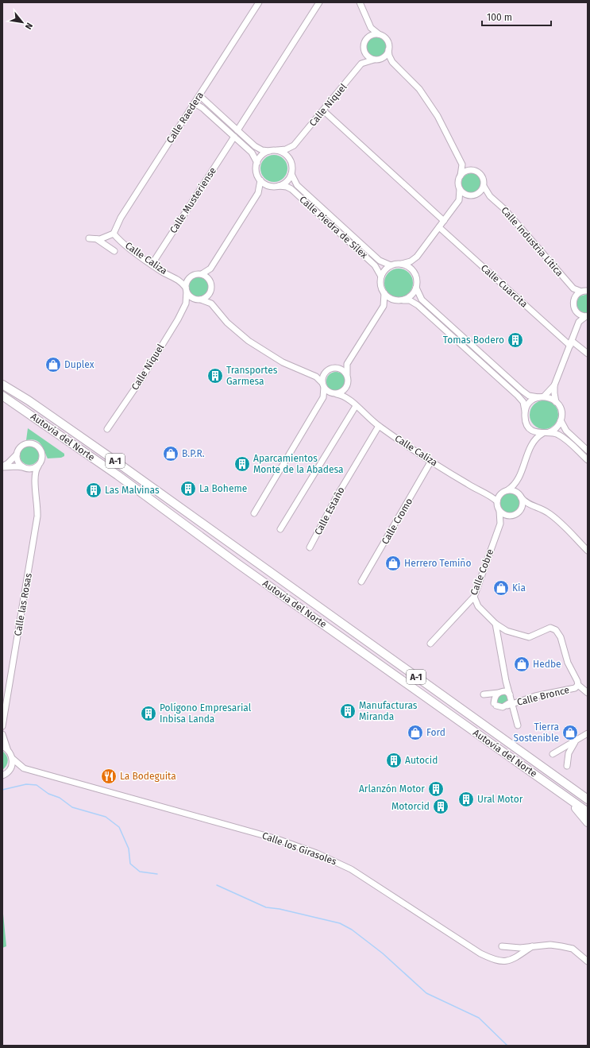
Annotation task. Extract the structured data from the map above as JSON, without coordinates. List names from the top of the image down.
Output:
{
  "streets": {
    "highway": ["Autovía del Norte", "A-1"],
    "street": [
      "Calle Níquel",
      "Calle Raedera",
      "Calle Musteriense",
      "Calle Piedra de Sílex",
      "Calle Industria Lítica",
      "Calle Caliza",
      "Calle Cuarcita",
      "Calle Estaño",
      "Calle Cromo",
      "Calle Cobre",
      "Calle las Rosas",
      "Calle Bronce",
      "Calle los Girasoles"
    ]
  },
  "crossings": [
    ["Calle Níquel", "Calle Piedra de Sílex"],
    ["Calle Raedera", "Calle Caliza"],
    ["Calle Musteriense", "Calle Caliza"],
    ["Calle Caliza", "Calle Estaño"],
    ["Calle Caliza", "Calle Cromo"],
    ["Calle Caliza", "Calle Cobre"]
  ],
  "places": {
    "building": [
      "Tomas Bodero",
      "Transportes Garmesa",
      "Aparcamientos Monte de la Abadesa",
      "La Boheme",
      "Las Malvinas",
      "Manufacturas Miranda",
      "Polígono Empresarial Inbisa Landa",
      "Autocid",
      "Arlanzón Motor",
      "Ural Motor",
      "Motorcid"
    ],
    "shop": [
      "Duplex",
      "B.P.R.",
      "Herrero Temiño",
      "Kia",
      "Hedbe",
      "Ford",
      "Tierra Sostenible"
    ],
    "restaurant": ["La Bodeguita"]
  },
  "scale_bar": "100 m",
  "north": "bottom right"
}
